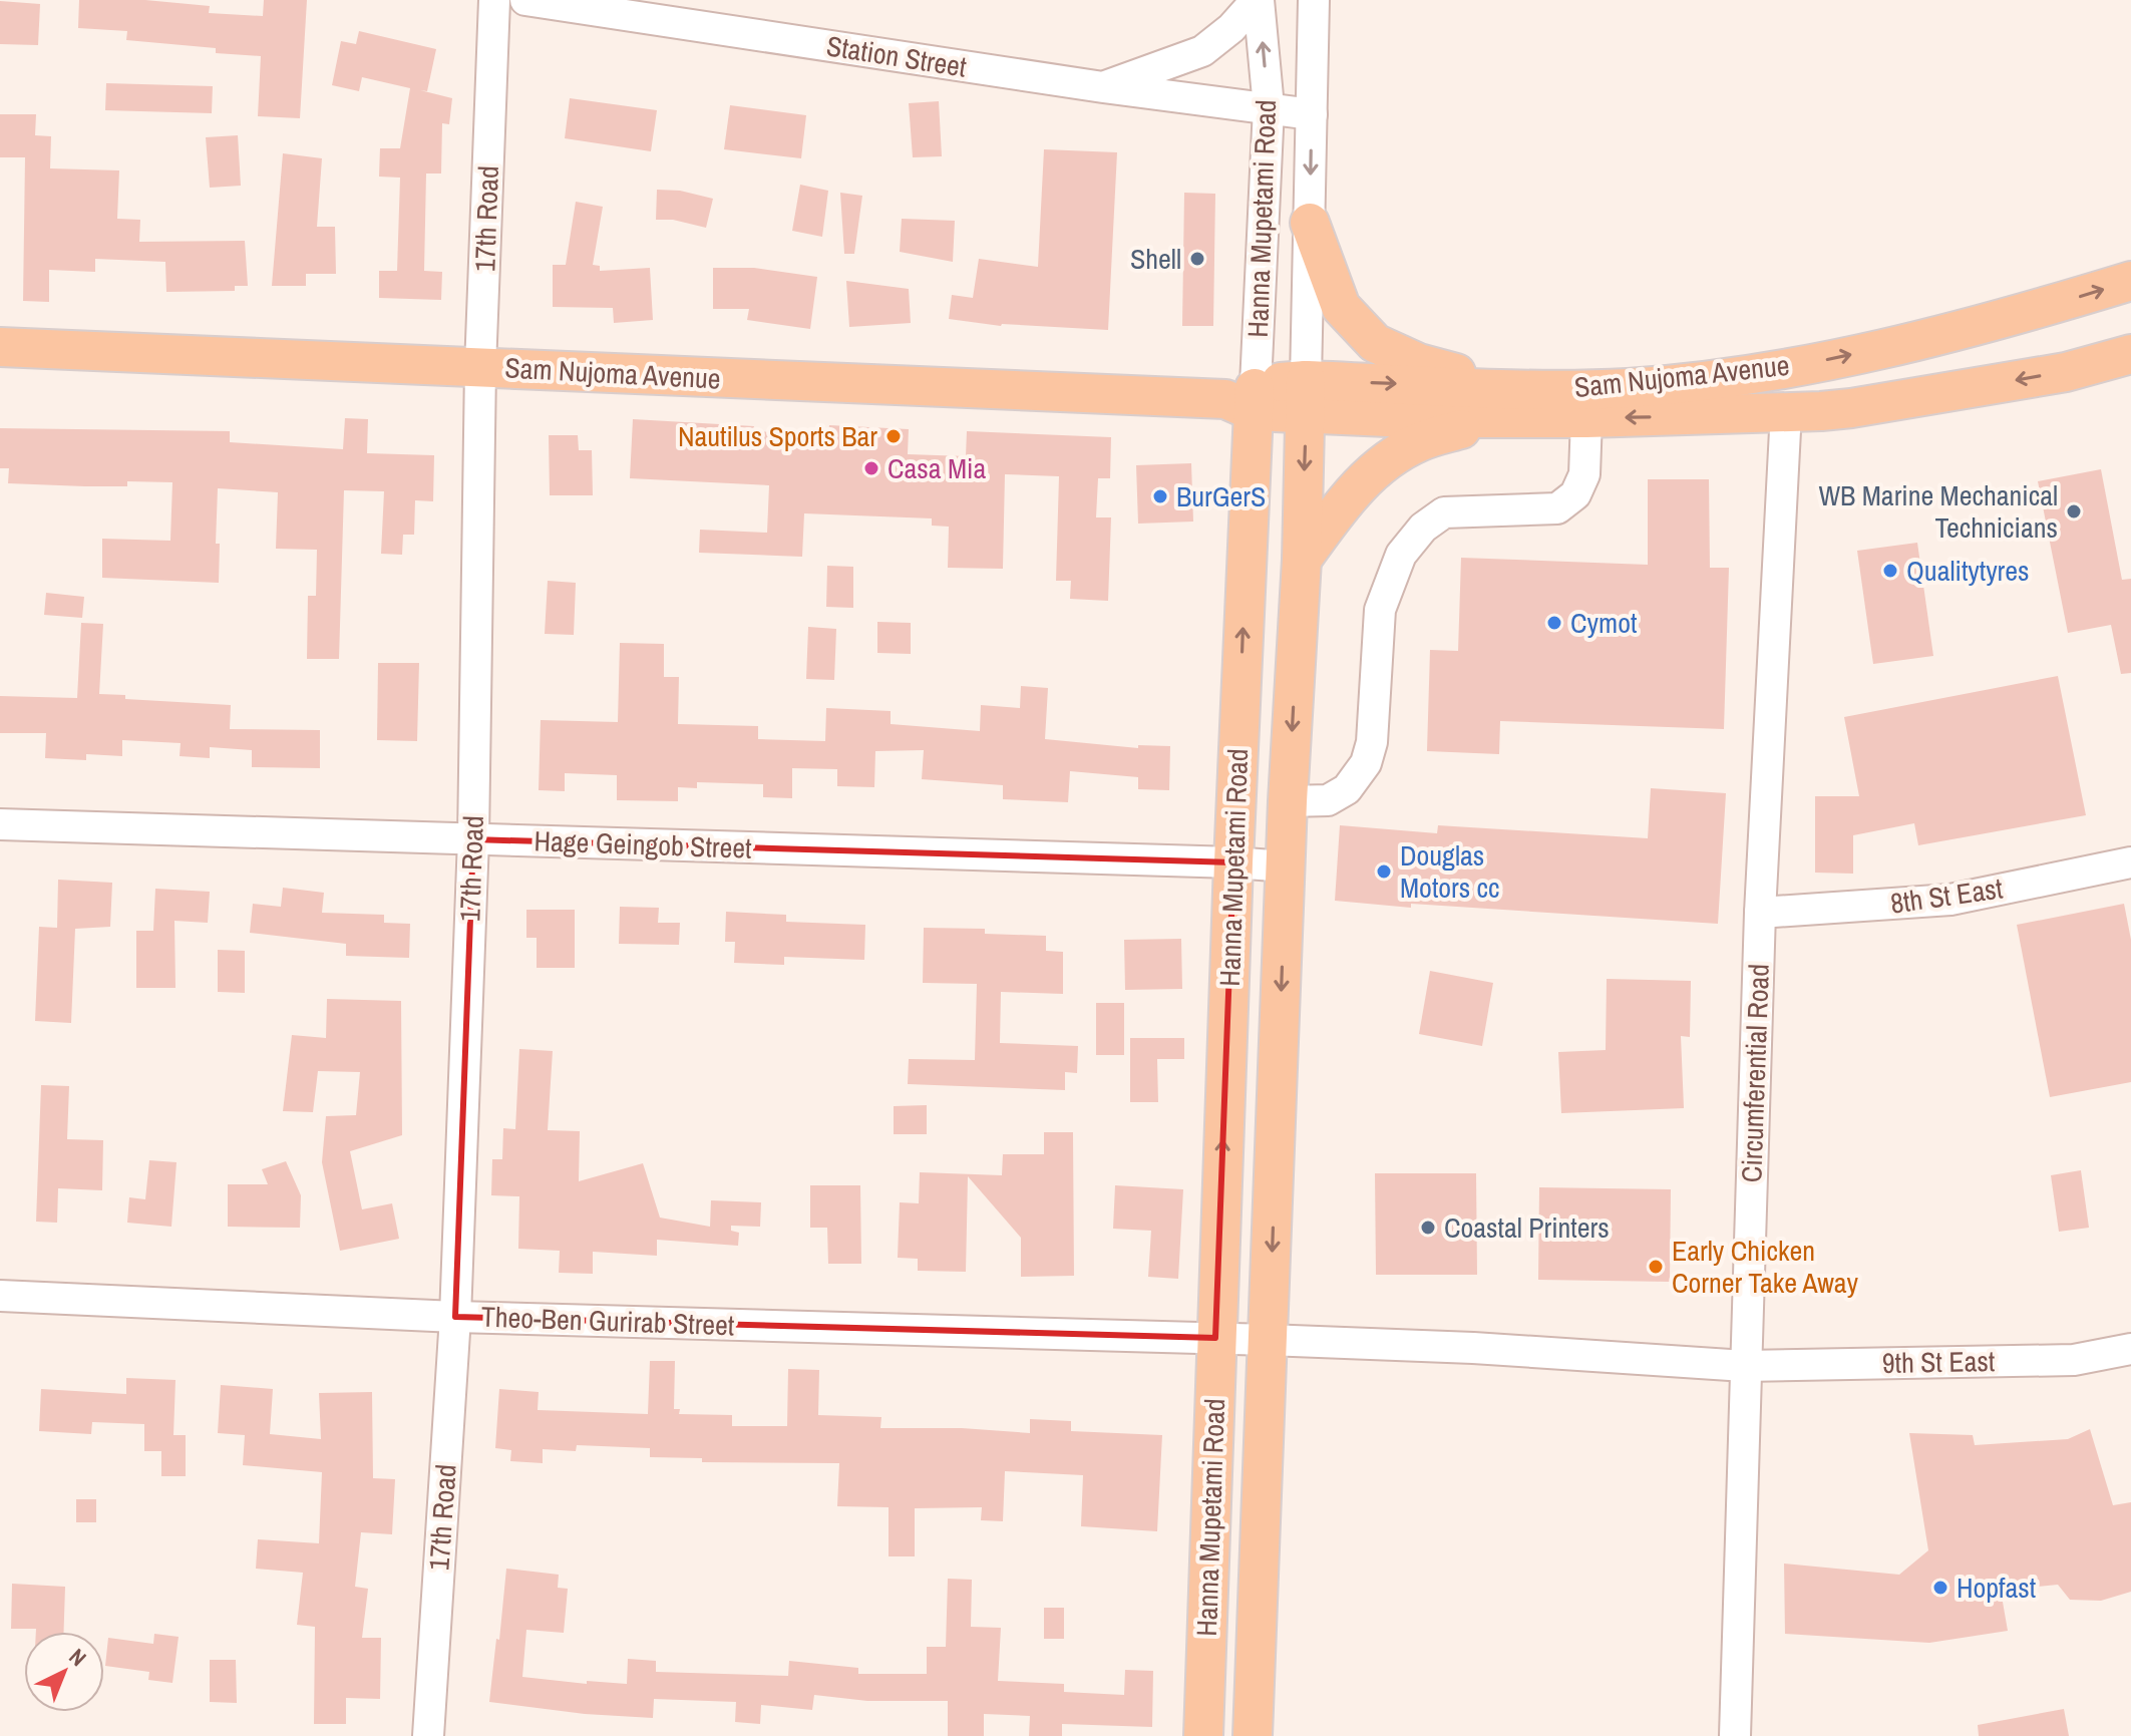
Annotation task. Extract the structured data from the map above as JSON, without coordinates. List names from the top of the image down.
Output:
{
  "streets": {
    "main road": ["Hanna Mupetami Road", "Sam Nujoma Avenue"],
    "street": [
      "Station Street",
      "17th Road",
      "Hage Geingob Street",
      "8th St East",
      "Circumferential Road",
      "Theo-Ben Gurirab Street",
      "9th St East"
    ]
  },
  "crossings": [
    ["Station Street", "Hanna Mupetami Road"],
    ["17th Road", "Sam Nujoma Avenue"],
    ["17th Road", "Hage Geingob Street"],
    ["17th Road", "Theo-Ben Gurirab Street"],
    ["Hanna Mupetami Road", "Sam Nujoma Avenue"],
    ["Hanna Mupetami Road", "Hage Geingob Street"],
    ["Hanna Mupetami Road", "Theo-Ben Gurirab Street"],
    ["Hanna Mupetami Road", "9th St East"],
    ["Sam Nujoma Avenue", "Circumferential Road"],
    ["8th St East", "Circumferential Road"],
    ["Circumferential Road", "9th St East"],
    ["Theo-Ben Gurirab Street", "9th St East"]
  ],
  "places": [
    "Shell",
    "Nautilus Sports Bar",
    "Casa Mia",
    "BurGerS",
    "WB Marine Mechanical Technicians",
    "Qualitytyres",
    "Cymot",
    "Douglas Motors cc",
    "Coastal Printers",
    "Early Chicken Corner Take Away",
    "Hopfast"
  ],
  "north": "top right"
}
